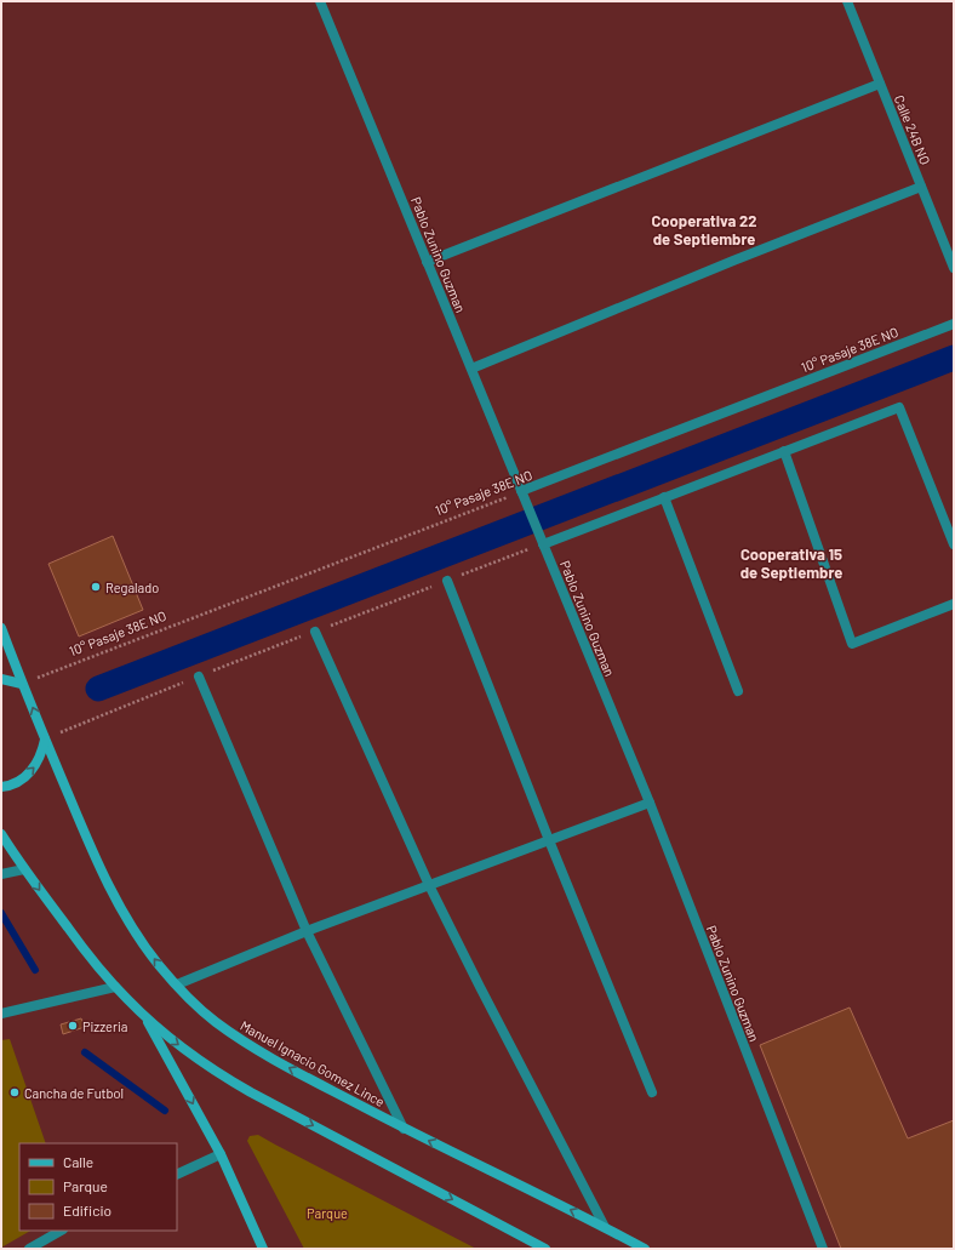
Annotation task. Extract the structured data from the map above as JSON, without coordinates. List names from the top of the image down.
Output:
{
  "streets": {
    "main road": ["Manuel Ignacio Gomez Lince"],
    "street": ["Calle 24B NO", "Pablo Zunino Guzman", "10° Pasaje 38E NO"]
  },
  "crossings": [
    ["Pablo Zunino Guzman", "10° Pasaje 38E NO"],
    ["10° Pasaje 38E NO", "Manuel Ignacio Gomez Lince"]
  ],
  "districts": ["Cooperativa 22 de Septiembre", "Cooperativa 15 de Septiembre"],
  "parks": ["Parque"],
  "places": ["Regalado", "Pizzeria", "Cancha de Futbol"],
  "legend": ["Calle", "Parque", "Edificio"]
}
